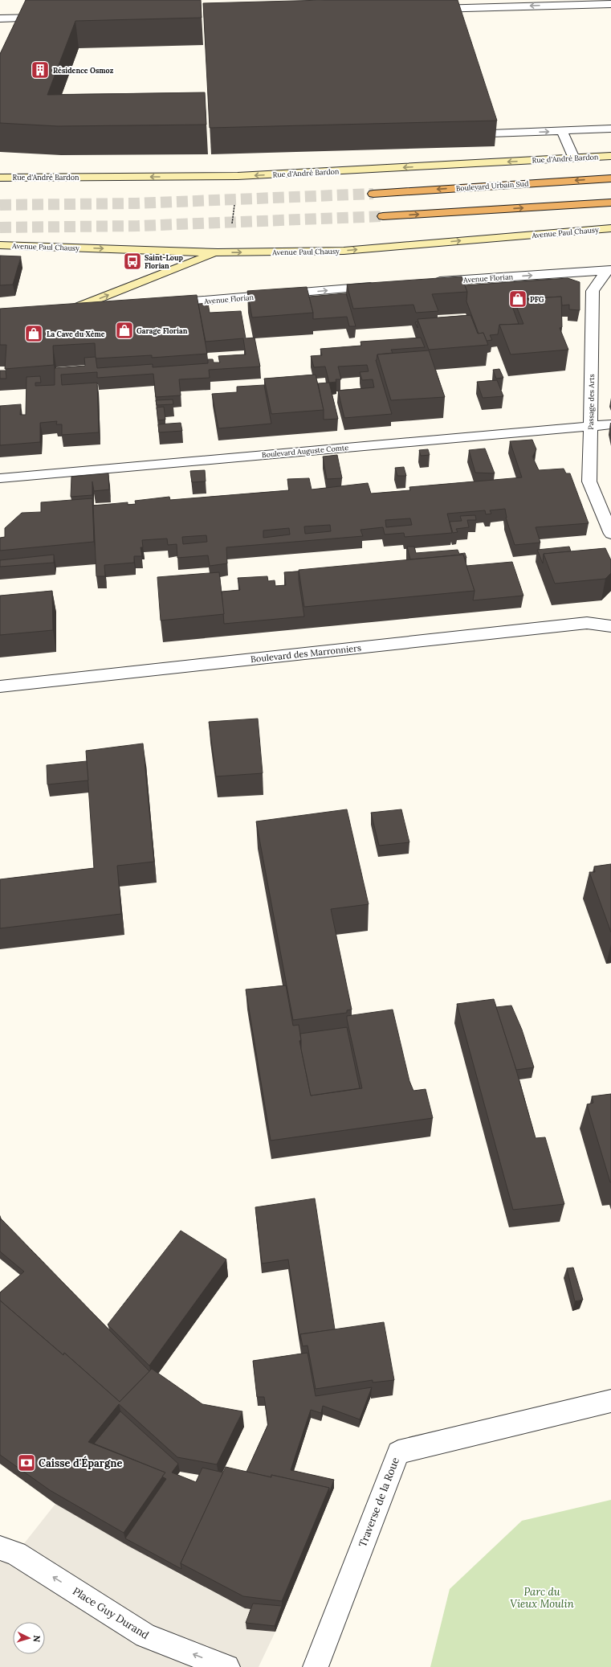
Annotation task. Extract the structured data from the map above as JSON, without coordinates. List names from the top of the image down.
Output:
{
  "streets": {
    "highway": ["Boulevard Urbain Sud"],
    "main road": ["Rue d'André Bardon", "Avenue Paul Chausy"],
    "street": [
      "Avenue Florian",
      "Passage des Arts",
      "Boulevard Auguste Comte",
      "Boulevard des Marronniers",
      "Traverse de la Roue",
      "Place Guy Durand"
    ]
  },
  "crossings": [
    ["Avenue Florian", "Passage des Arts"],
    ["Passage des Arts", "Boulevard Auguste Comte"]
  ],
  "one_way": [
    "Rue d'André Bardon",
    "Avenue Paul Chausy",
    "Avenue Florian",
    "Place Guy Durand"
  ],
  "parks": ["Parc du Vieux Moulin"],
  "places": {
    "building": ["Résidence Osmoz"],
    "bus stop": ["Saint-Loup Florian"],
    "shop": ["PFG", "Garage Florian", "La Cave du Xème"],
    "bank": ["Caisse d'Épargne"]
  },
  "north": "right"
}
